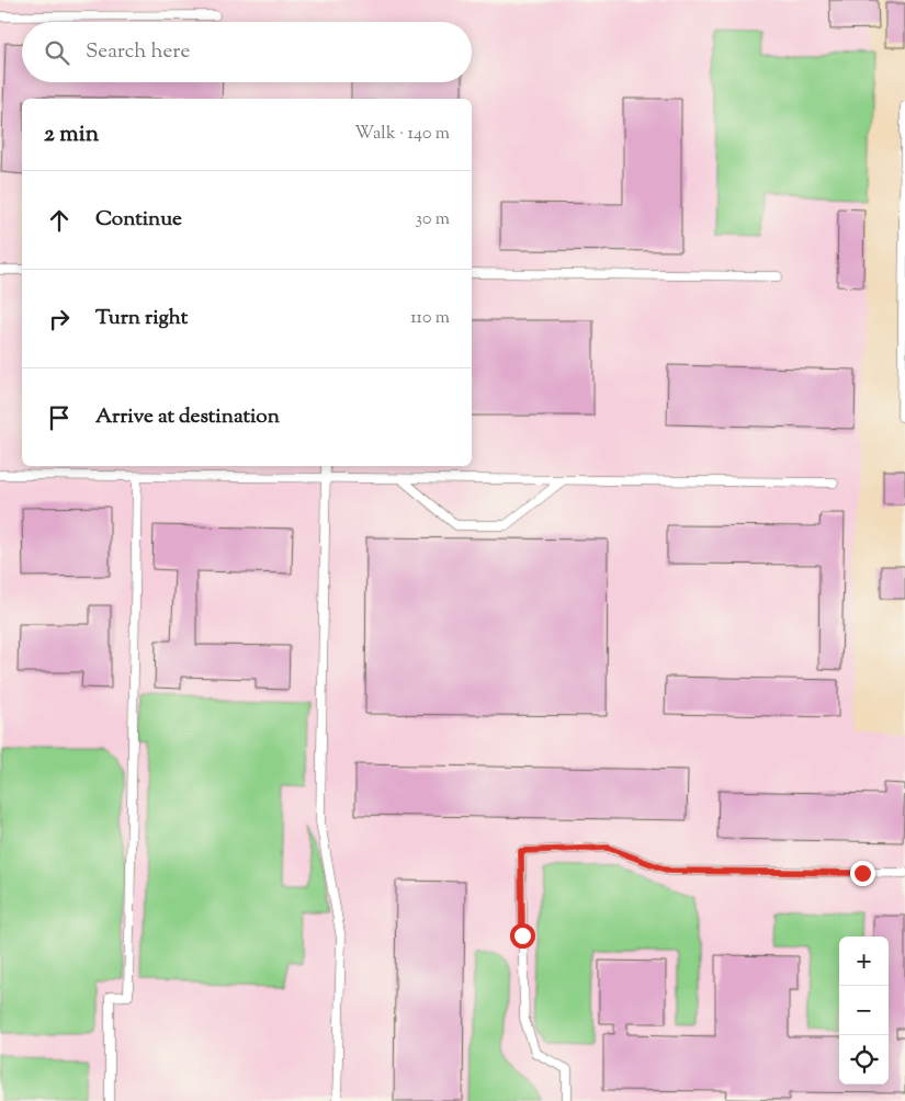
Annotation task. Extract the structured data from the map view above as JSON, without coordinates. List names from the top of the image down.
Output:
{
  "page": {
    "search": "Search here",
    "heading": ["2 min", "Walk · 140 m"],
    "list": [
      ["Continue", "30 m"],
      ["Turn right", "110 m"],
      "Arrive at destination"
    ],
    "map_buttons": ["+", "−"]
  }
}
